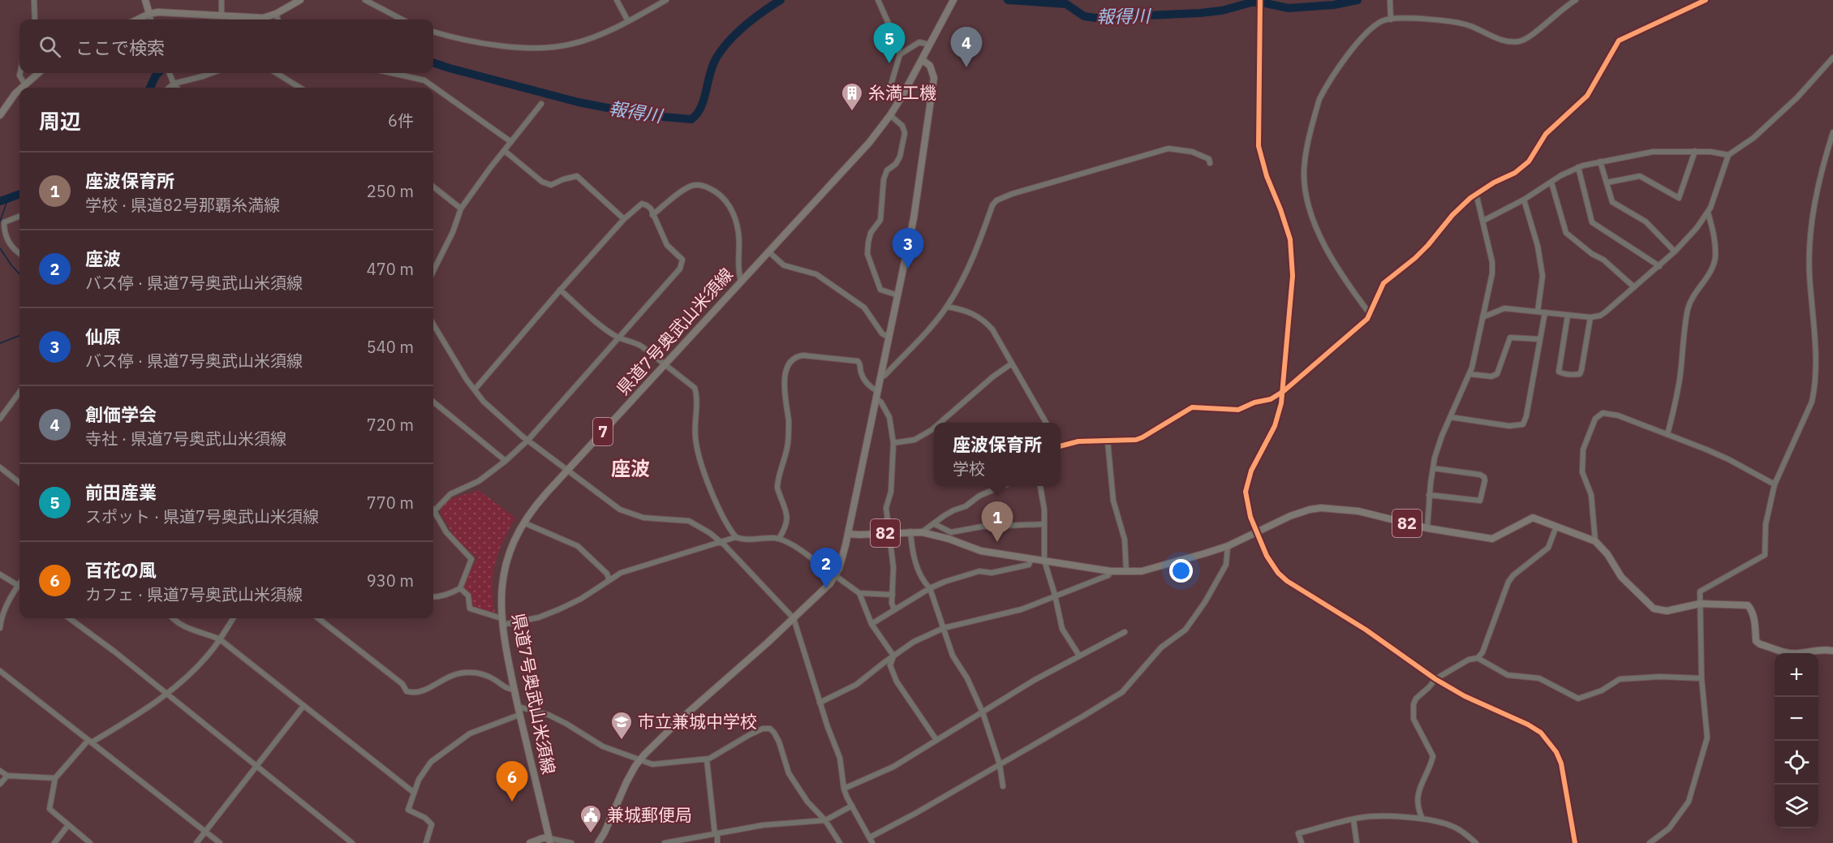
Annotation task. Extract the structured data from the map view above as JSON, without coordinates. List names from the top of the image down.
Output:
{
  "streets": {
    "main road": ["県道7号奥武山米須線", "7", "82"]
  },
  "districts": ["座波"],
  "water": ["報得川"],
  "places": {
    "building": ["糸満工機"],
    "school or university": ["市立兼城中学校"],
    "public building": ["兼城郵便局"]
  },
  "page": {
    "search": "ここで検索",
    "pins": [
      "5",
      "4",
      "3",
      "1",
      "2",
      "6"
    ],
    "heading": ["周辺", "6件"],
    "list": [
      {
        "mark": "1",
        "name": "座波保育所",
        "note": "学校 · 県道82号那覇糸満線",
        "value": "250 m"
      },
      {
        "mark": "2",
        "name": "座波",
        "note": "バス停 · 県道7号奥武山米須線",
        "value": "470 m"
      },
      {
        "mark": "3",
        "name": "仙原",
        "note": "バス停 · 県道7号奥武山米須線",
        "value": "540 m"
      },
      {
        "mark": "4",
        "name": "創価学会",
        "note": "寺社 · 県道7号奥武山米須線",
        "value": "720 m"
      },
      {
        "mark": "5",
        "name": "前田産業",
        "note": "スポット · 県道7号奥武山米須線",
        "value": "770 m"
      },
      {
        "mark": "6",
        "name": "百花の風",
        "note": "カフェ · 県道7号奥武山米須線",
        "value": "930 m"
      }
    ],
    "popup": ["座波保育所", "学校"],
    "map_buttons": ["+", "−"]
  }
}
